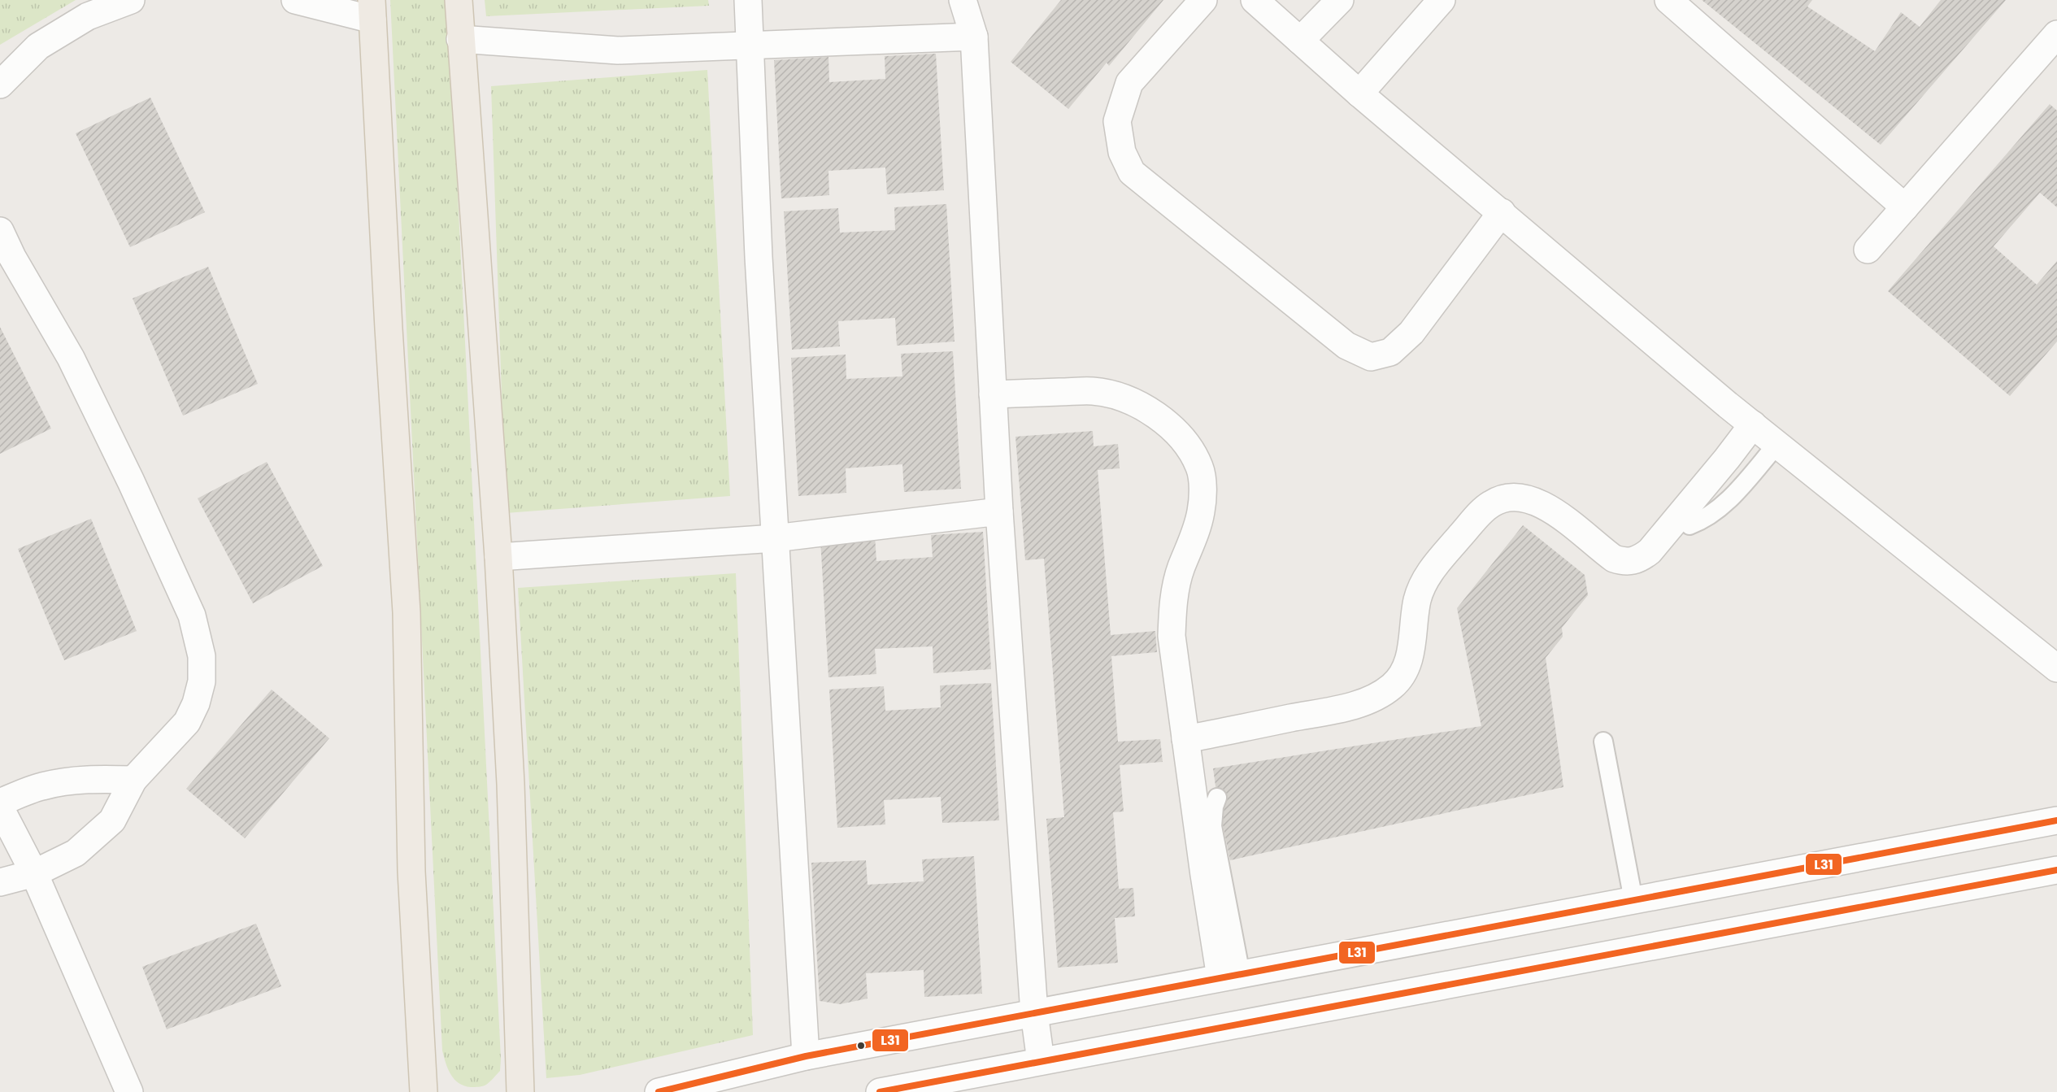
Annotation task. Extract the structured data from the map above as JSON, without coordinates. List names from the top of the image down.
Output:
{
  "lines": ["transit line L31"]
}
